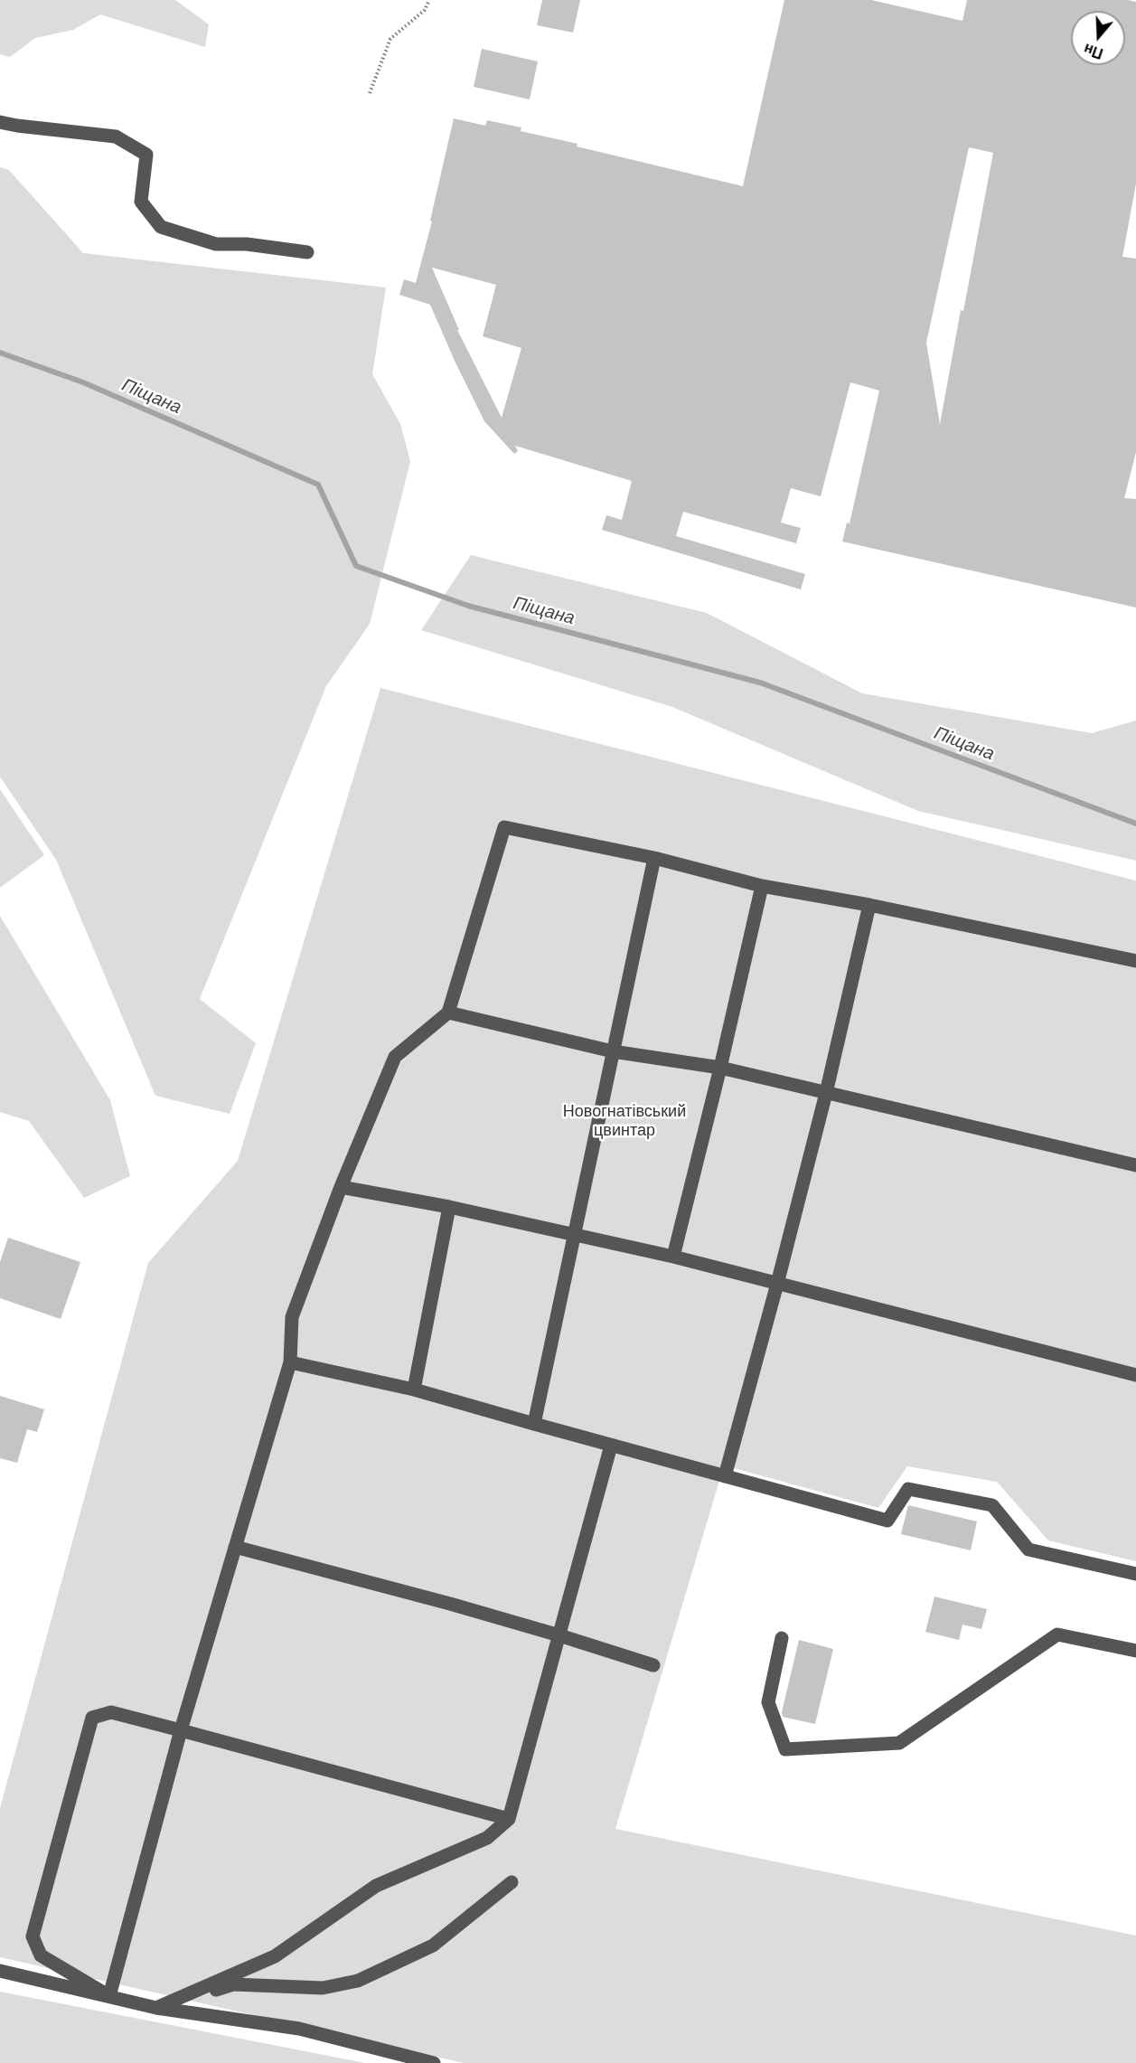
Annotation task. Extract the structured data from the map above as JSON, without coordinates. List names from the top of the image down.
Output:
{
  "water": ["Піщана"],
  "parks": ["Новогнатівський цвинтар"],
  "north": "bottom"
}
